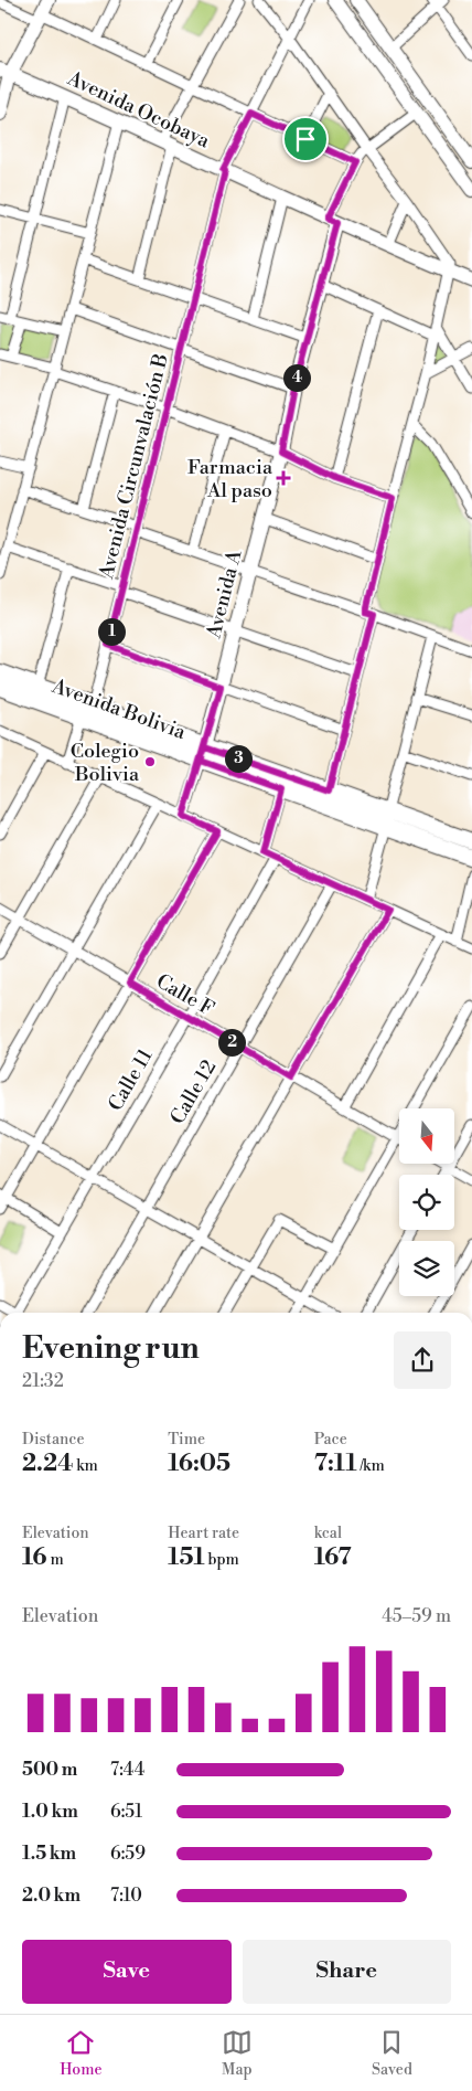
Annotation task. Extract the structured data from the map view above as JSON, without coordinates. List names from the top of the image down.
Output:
{
  "streets": {
    "main road": ["Avenida Bolivia"],
    "street": [
      "Avenida Ocobaya",
      "Avenida Circunvalación B",
      "Avenida A",
      "Calle F",
      "Calle 11",
      "Calle 12"
    ]
  },
  "crossings": [
    ["Avenida Ocobaya", "Avenida Circunvalación B"],
    ["Avenida Ocobaya", "Avenida A"],
    ["Avenida Circunvalación B", "Avenida Bolivia"],
    ["Avenida A", "Avenida Bolivia"],
    ["Calle F", "Calle 11"],
    ["Calle F", "Calle 12"]
  ],
  "places": {
    "health": ["Farmacia Al paso"],
    "other": ["Colegio Bolivia"]
  },
  "north": "bottom",
  "page": {
    "pins": [
      "4",
      "1",
      "3",
      "2"
    ],
    "heading": ["Evening run", "21:32"],
    "stats": [
      ["Distance", "2.24 km"],
      ["Time", "16:05"],
      ["Pace", "7:11 /km"],
      ["Elevation", "16 m"],
      ["Heart rate", "151 bpm"],
      ["kcal", "167"]
    ],
    "chart": ["Elevation", "45–59 m"],
    "list": [
      {
        "name": "500 m",
        "note": "7:44"
      },
      {
        "name": "1.0 km",
        "note": "6:51"
      },
      {
        "name": "1.5 km",
        "note": "6:59"
      },
      {
        "name": "2.0 km",
        "note": "7:10"
      }
    ],
    "buttons": ["Save", "Share"],
    "tabs": ["Home", "Map", "Saved"]
  }
}
